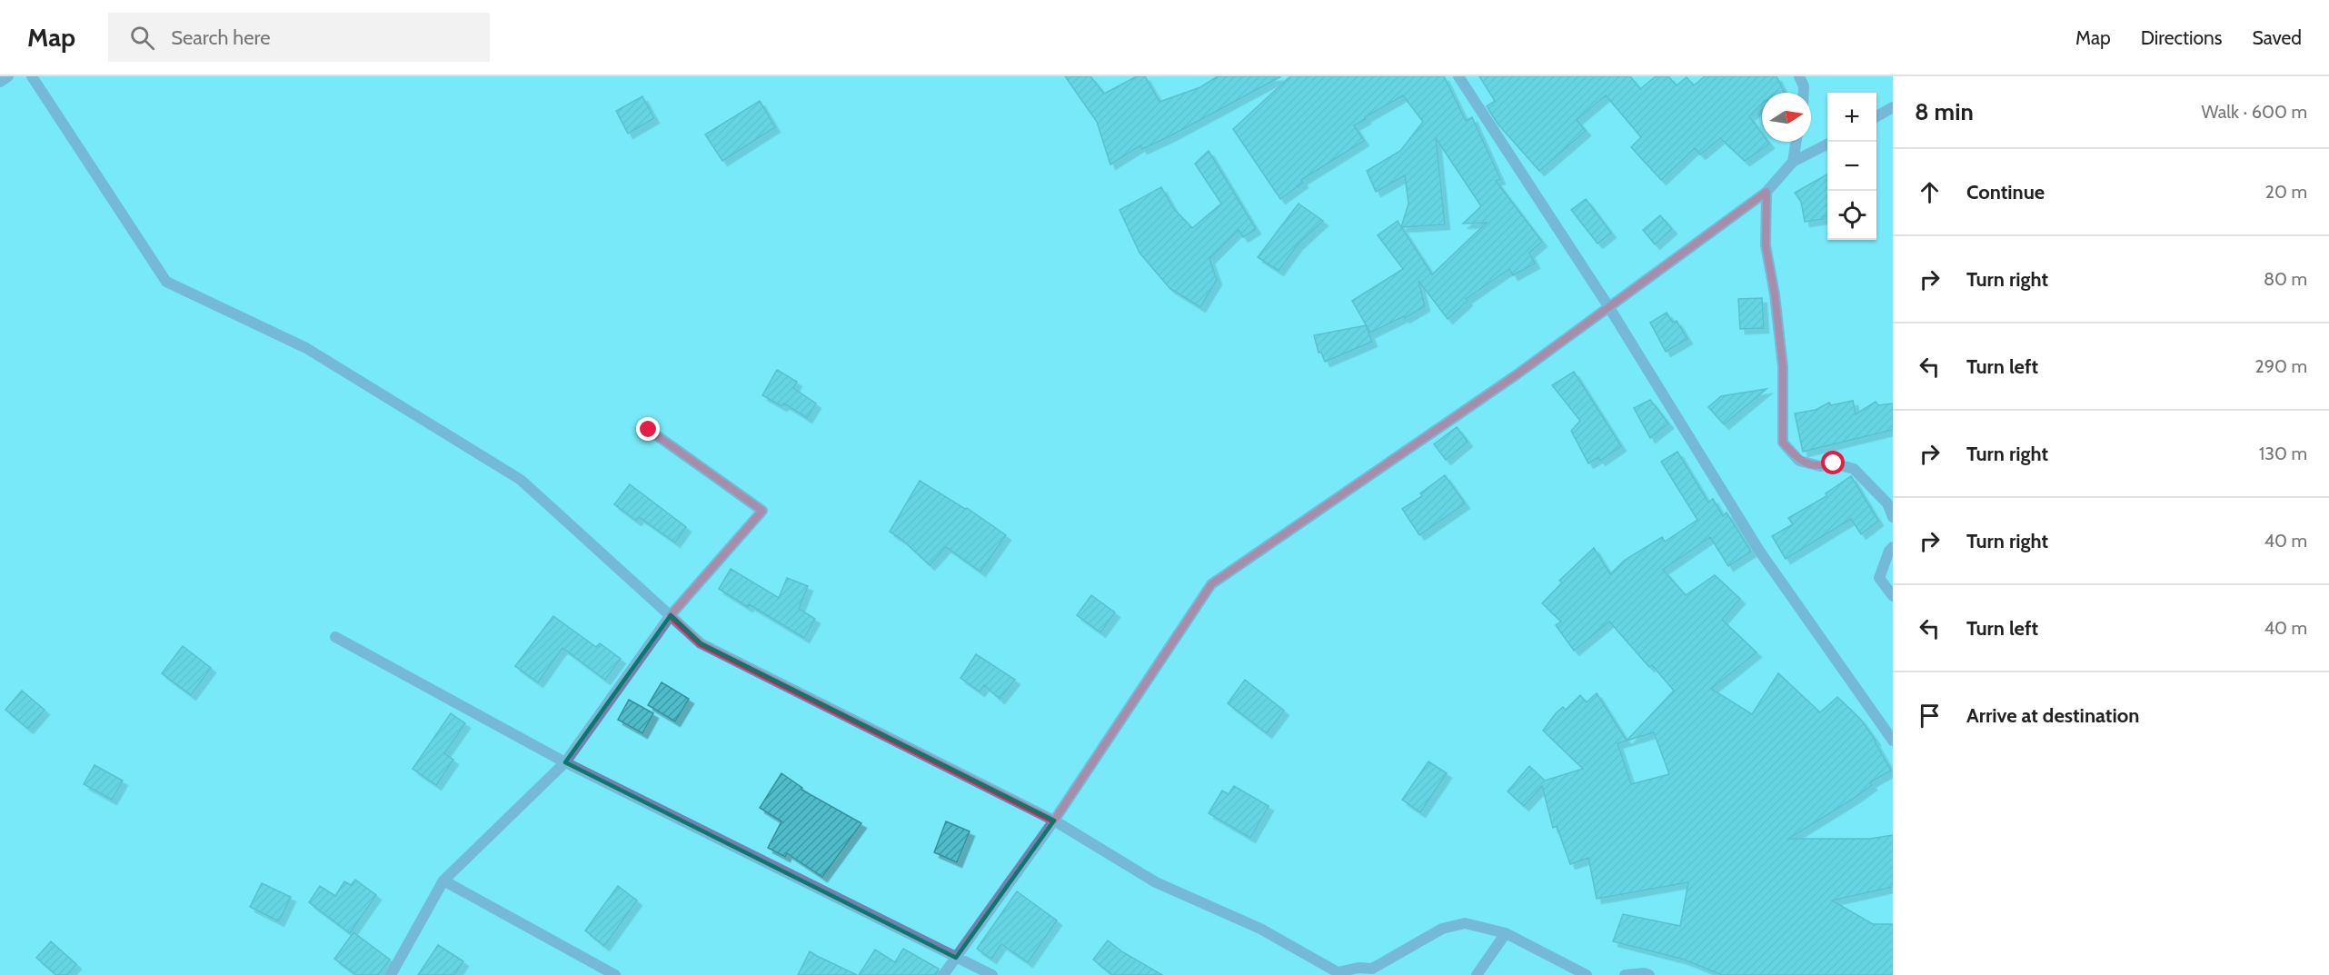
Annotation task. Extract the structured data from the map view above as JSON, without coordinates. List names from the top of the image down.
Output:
{
  "north": "right",
  "page": {
    "header": "Map",
    "search": "Search here",
    "nav": ["Map", "Directions", "Saved"],
    "heading": ["8 min", "Walk · 600 m"],
    "map_buttons": ["+", "−"],
    "list": [
      ["Continue", "20 m"],
      ["Turn right", "80 m"],
      ["Turn left", "290 m"],
      ["Turn right", "130 m"],
      ["Turn right", "40 m"],
      ["Turn left", "40 m"],
      "Arrive at destination"
    ]
  }
}
